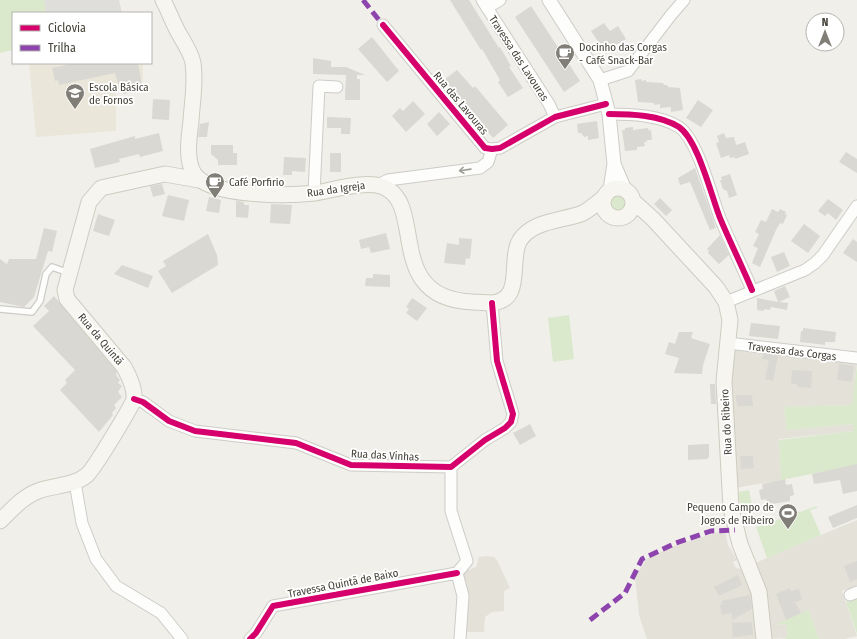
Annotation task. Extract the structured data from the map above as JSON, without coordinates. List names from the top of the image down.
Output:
{
  "streets": {
    "main road": ["Rua da Igreja", "Rua da Quintã", "Rua do Ribeiro"],
    "street": [
      "Travessa das Lavouras",
      "Rua das Lavouras",
      "Travessa das Corgas",
      "Rua das Vinhas",
      "Travessa Quintã de Baixo"
    ]
  },
  "crossings": [
    ["Rua da Igreja", "Rua da Quintã"],
    ["Rua da Igreja", "Rua do Ribeiro"],
    ["Rua da Quintã", "Rua das Vinhas"],
    ["Travessa das Corgas", "Rua do Ribeiro"]
  ],
  "places": {
    "cafe": ["Docinho das Corgas - Café Snack-Bar", "Café Porfirio"],
    "school or university": ["Escola Básica de Fornos"],
    "sports": ["Pequeno Campo de Jogos de Ribeiro"]
  },
  "legend": ["Ciclovia", "Trilha"],
  "north": "top"
}
